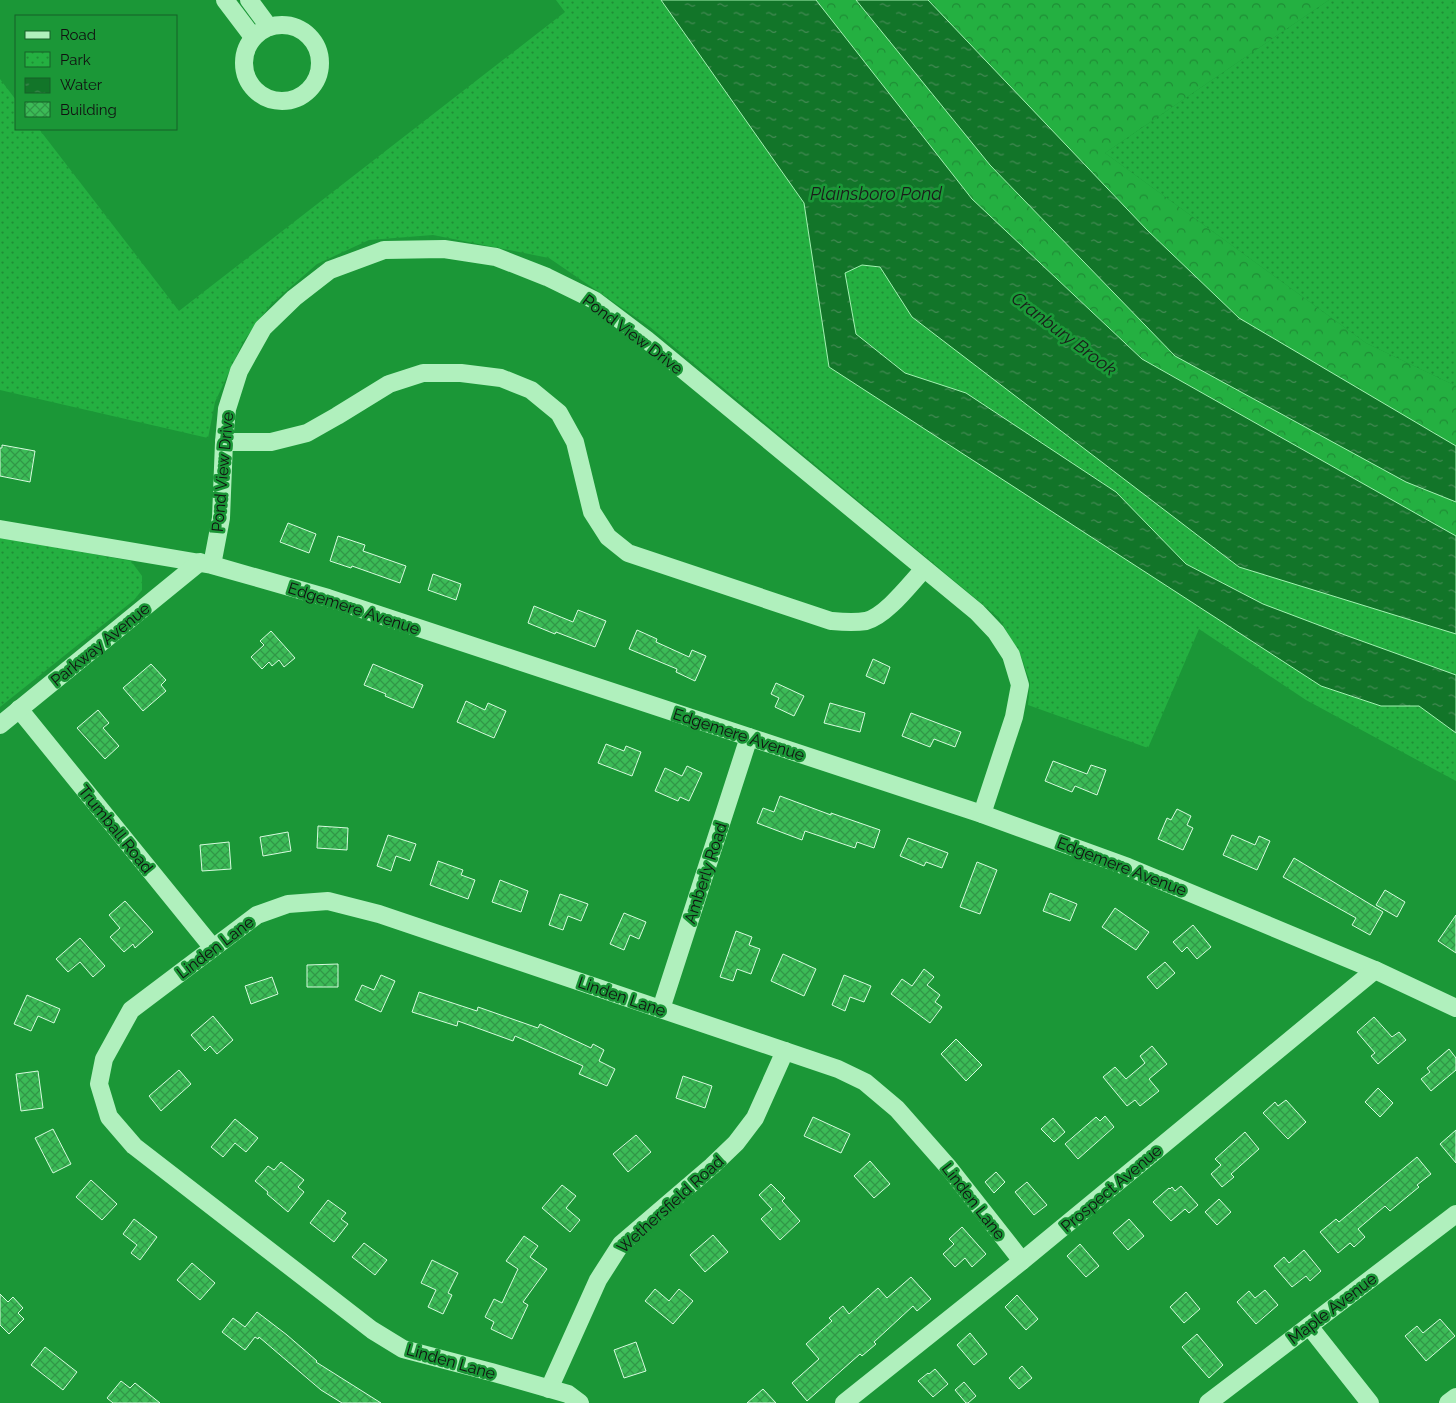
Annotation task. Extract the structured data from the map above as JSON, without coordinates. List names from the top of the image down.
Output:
{
  "streets": {
    "street": [
      "Pond View Drive",
      "Edgemere Avenue",
      "Parkway Avenue",
      "Trumball Road",
      "Amberly Road",
      "Linden Lane",
      "Prospect Avenue",
      "Wethersfield Road",
      "Maple Avenue"
    ]
  },
  "crossings": [
    ["Pond View Drive", "Edgemere Avenue"],
    ["Pond View Drive", "Parkway Avenue"],
    ["Edgemere Avenue", "Parkway Avenue"],
    ["Edgemere Avenue", "Amberly Road"],
    ["Edgemere Avenue", "Prospect Avenue"],
    ["Parkway Avenue", "Trumball Road"],
    ["Trumball Road", "Linden Lane"],
    ["Amberly Road", "Linden Lane"],
    ["Linden Lane", "Prospect Avenue"],
    ["Linden Lane", "Wethersfield Road"]
  ],
  "water": ["Plainsboro Pond", "Cranbury Brook"],
  "legend": [
    "Road",
    "Park",
    "Water",
    "Building"
  ]
}
